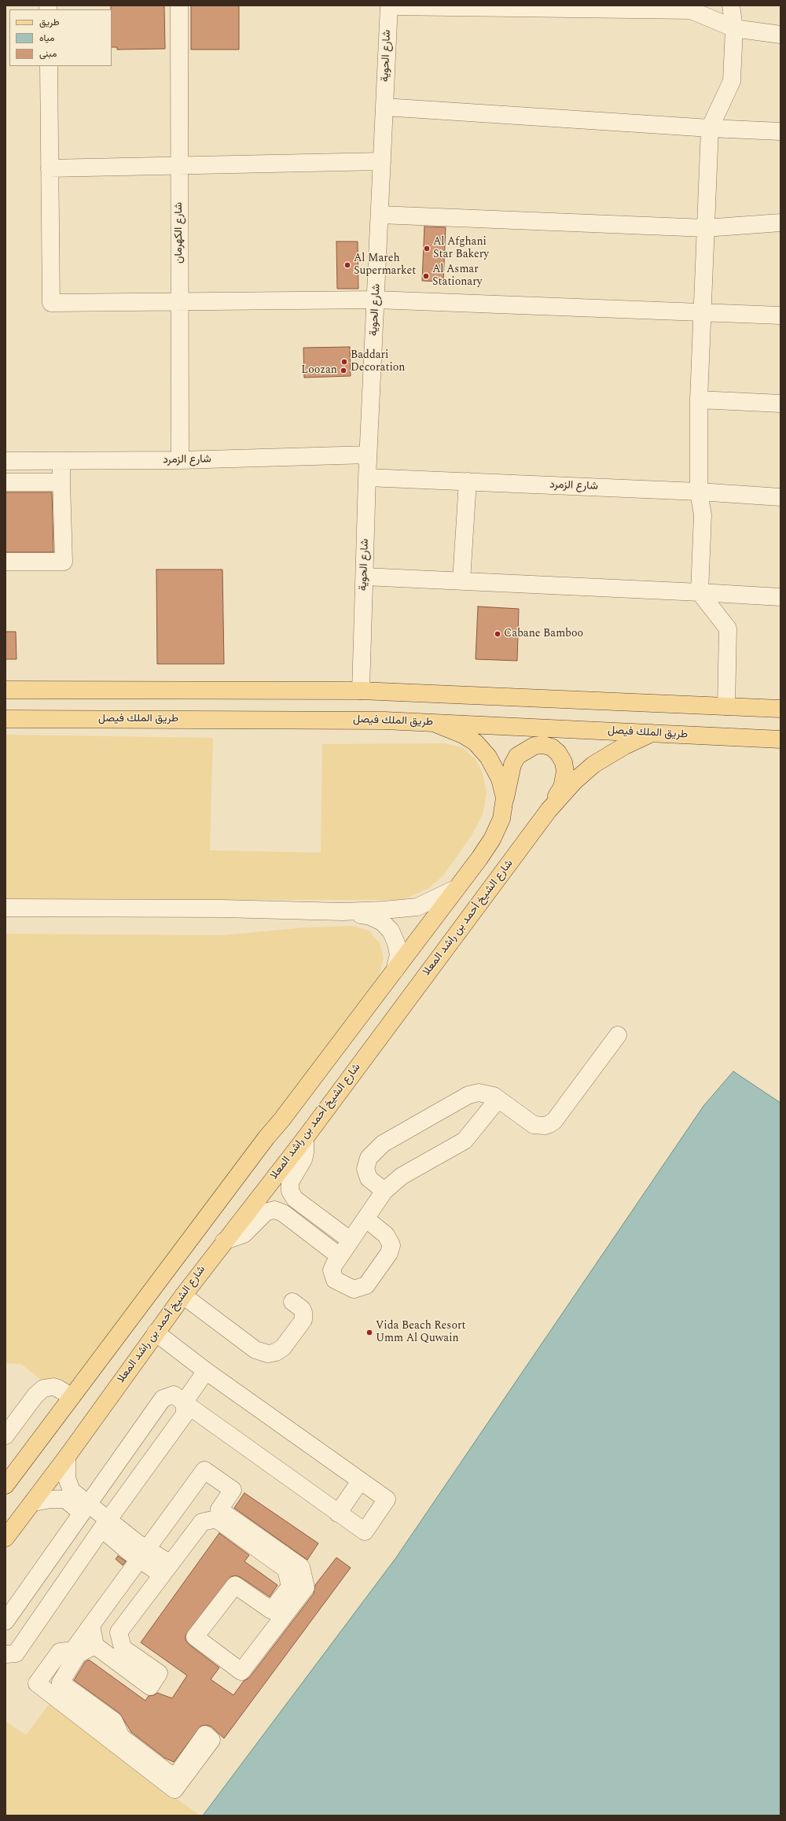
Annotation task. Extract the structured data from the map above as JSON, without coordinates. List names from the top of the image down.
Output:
{
  "streets": {
    "main road": ["طريق الملك فيصل", "شارع الشيخ أحمد بن راشد المعلا"],
    "street": ["شارع الحوية", "شارع الكهرمان", "شارع الزمرد"]
  },
  "crossings": [
    ["شارع الحوية", "شارع الزمرد"],
    ["شارع الكهرمان", "شارع الزمرد"],
    ["طريق الملك فيصل", "شارع الشيخ أحمد بن راشد المعلا"]
  ],
  "places": [
    "Al Afghani Star Bakery",
    "Al Mareh Supermarket",
    "Al Asmar Stationary",
    "Baddari Decoration",
    "Loozan",
    "Cabane Bamboo",
    "Vida Beach Resort Umm Al Quwain"
  ],
  "legend": ["طريق", "مياه", "مبنى"]
}
